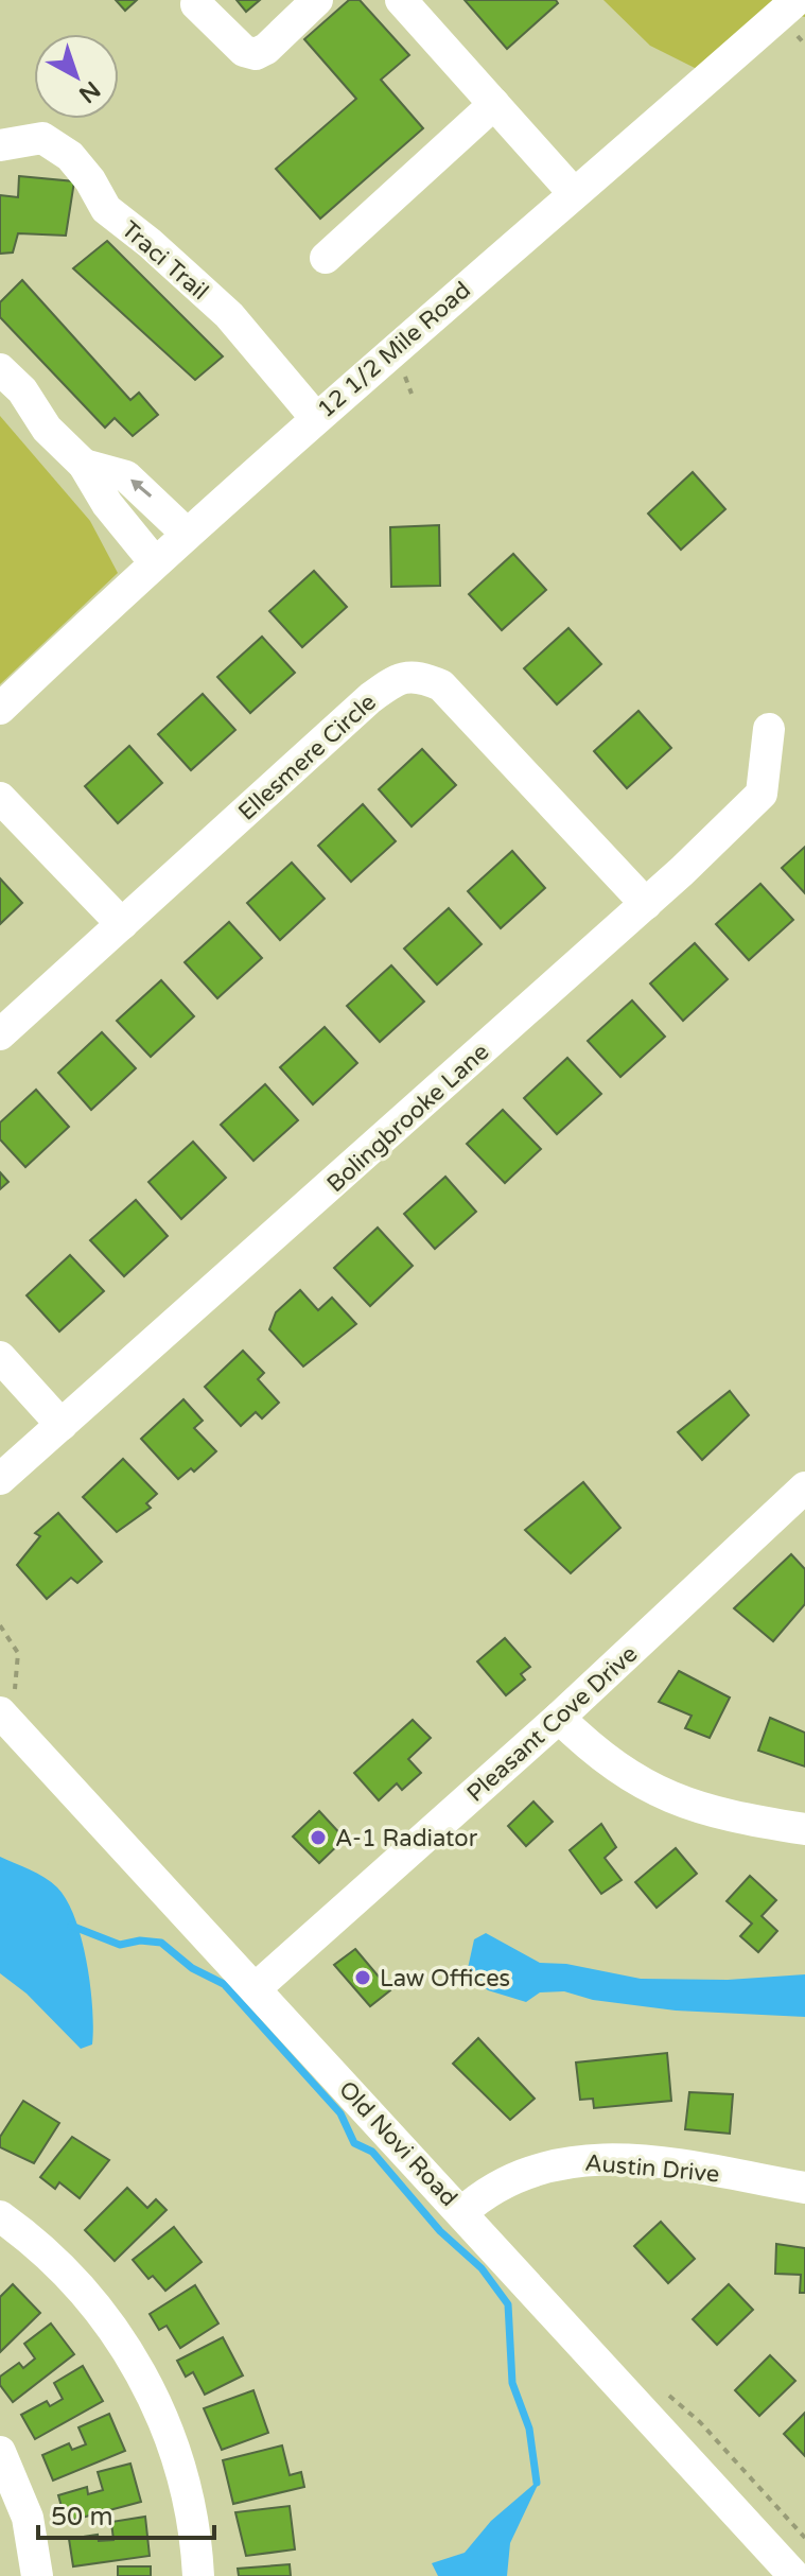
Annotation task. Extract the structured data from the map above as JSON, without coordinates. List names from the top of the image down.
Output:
{
  "streets": {
    "street": [
      "Traci Trail",
      "12 1/2 Mile Road",
      "Ellesmere Circle",
      "Bolingbrooke Lane",
      "Pleasant Cove Drive",
      "Old Novi Road",
      "Austin Drive"
    ]
  },
  "crossings": [
    ["Traci Trail", "12 1/2 Mile Road"],
    ["Ellesmere Circle", "Bolingbrooke Lane"],
    ["Pleasant Cove Drive", "Old Novi Road"],
    ["Old Novi Road", "Austin Drive"]
  ],
  "places": ["A-1 Radiator", "Law Offices"],
  "scale_bar": "50 m",
  "north": "bottom right"
}
